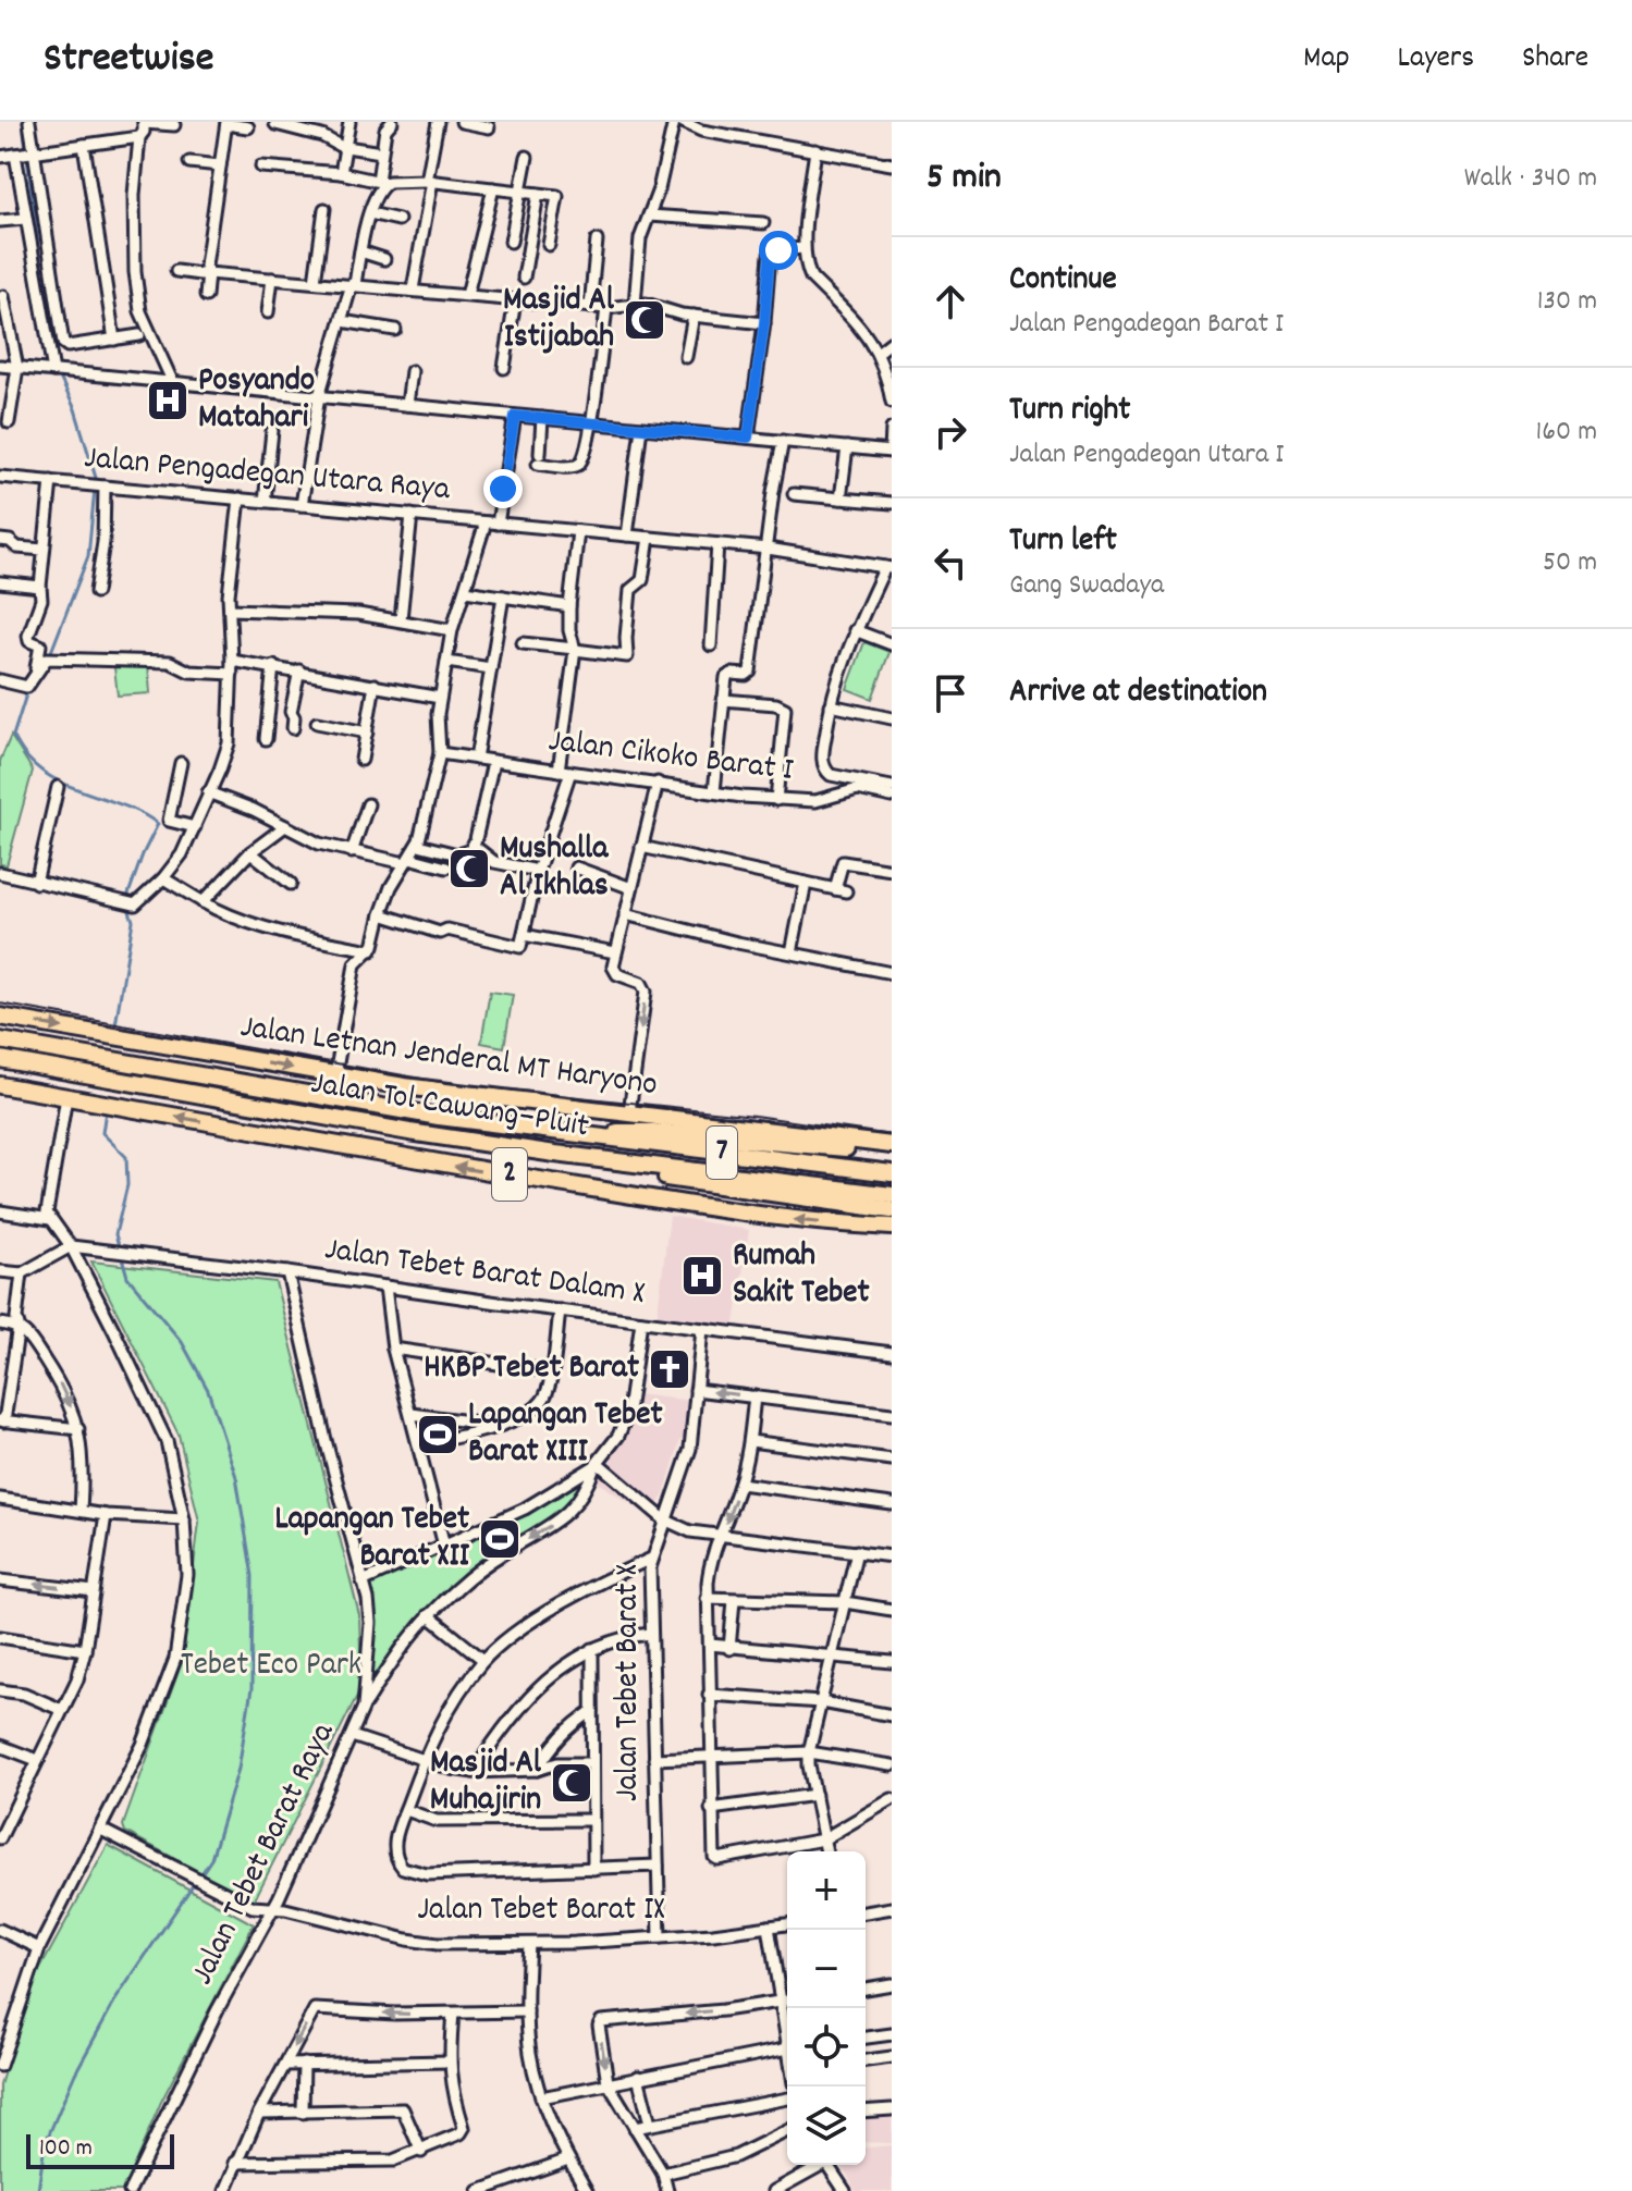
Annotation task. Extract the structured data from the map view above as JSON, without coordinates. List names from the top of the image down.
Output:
{
  "streets": {
    "highway": [
      "Jalan Letnan Jenderal MT Haryono",
      "Jalan Tol Cawang–Pluit",
      "7",
      "2"
    ],
    "street": [
      "Jalan Pengadegan Utara Raya",
      "Jalan Cikoko Barat I",
      "Jalan Tebet Barat Dalam X",
      "Jalan Tebet Barat X",
      "Jalan Tebet Barat Raya",
      "Jalan Tebet Barat IX"
    ]
  },
  "crossings": [
    ["Jalan Tebet Barat Dalam X", "Jalan Tebet Barat X"],
    ["Jalan Tebet Barat Dalam X", "Jalan Tebet Barat Raya"],
    ["Jalan Tebet Barat X", "Jalan Tebet Barat IX"],
    ["Jalan Tebet Barat Raya", "Jalan Tebet Barat IX"]
  ],
  "parks": ["Tebet Eco Park"],
  "places": {
    "mosque": ["Masjid Al Istijabah", "Mushalla Al Ikhlas", "Masjid Al Muhajirin"],
    "hospital": ["Posyando Matahari", "Rumah Sakit Tebet"],
    "church": ["HKBP Tebet Barat"],
    "sports": ["Lapangan Tebet Barat XIII", "Lapangan Tebet Barat XII"]
  },
  "scale_bar": "100 m",
  "page": {
    "header": "Streetwise",
    "nav": ["Map", "Layers", "Share"],
    "heading": ["5 min", "Walk · 340 m"],
    "list": [
      ["Continue", "Jalan Pengadegan Barat I", "130 m"],
      ["Turn right", "Jalan Pengadegan Utara I", "160 m"],
      ["Turn left", "Gang Swadaya", "50 m"],
      "Arrive at destination"
    ],
    "map_buttons": ["+", "−"],
    "scale": "100 m"
  }
}
